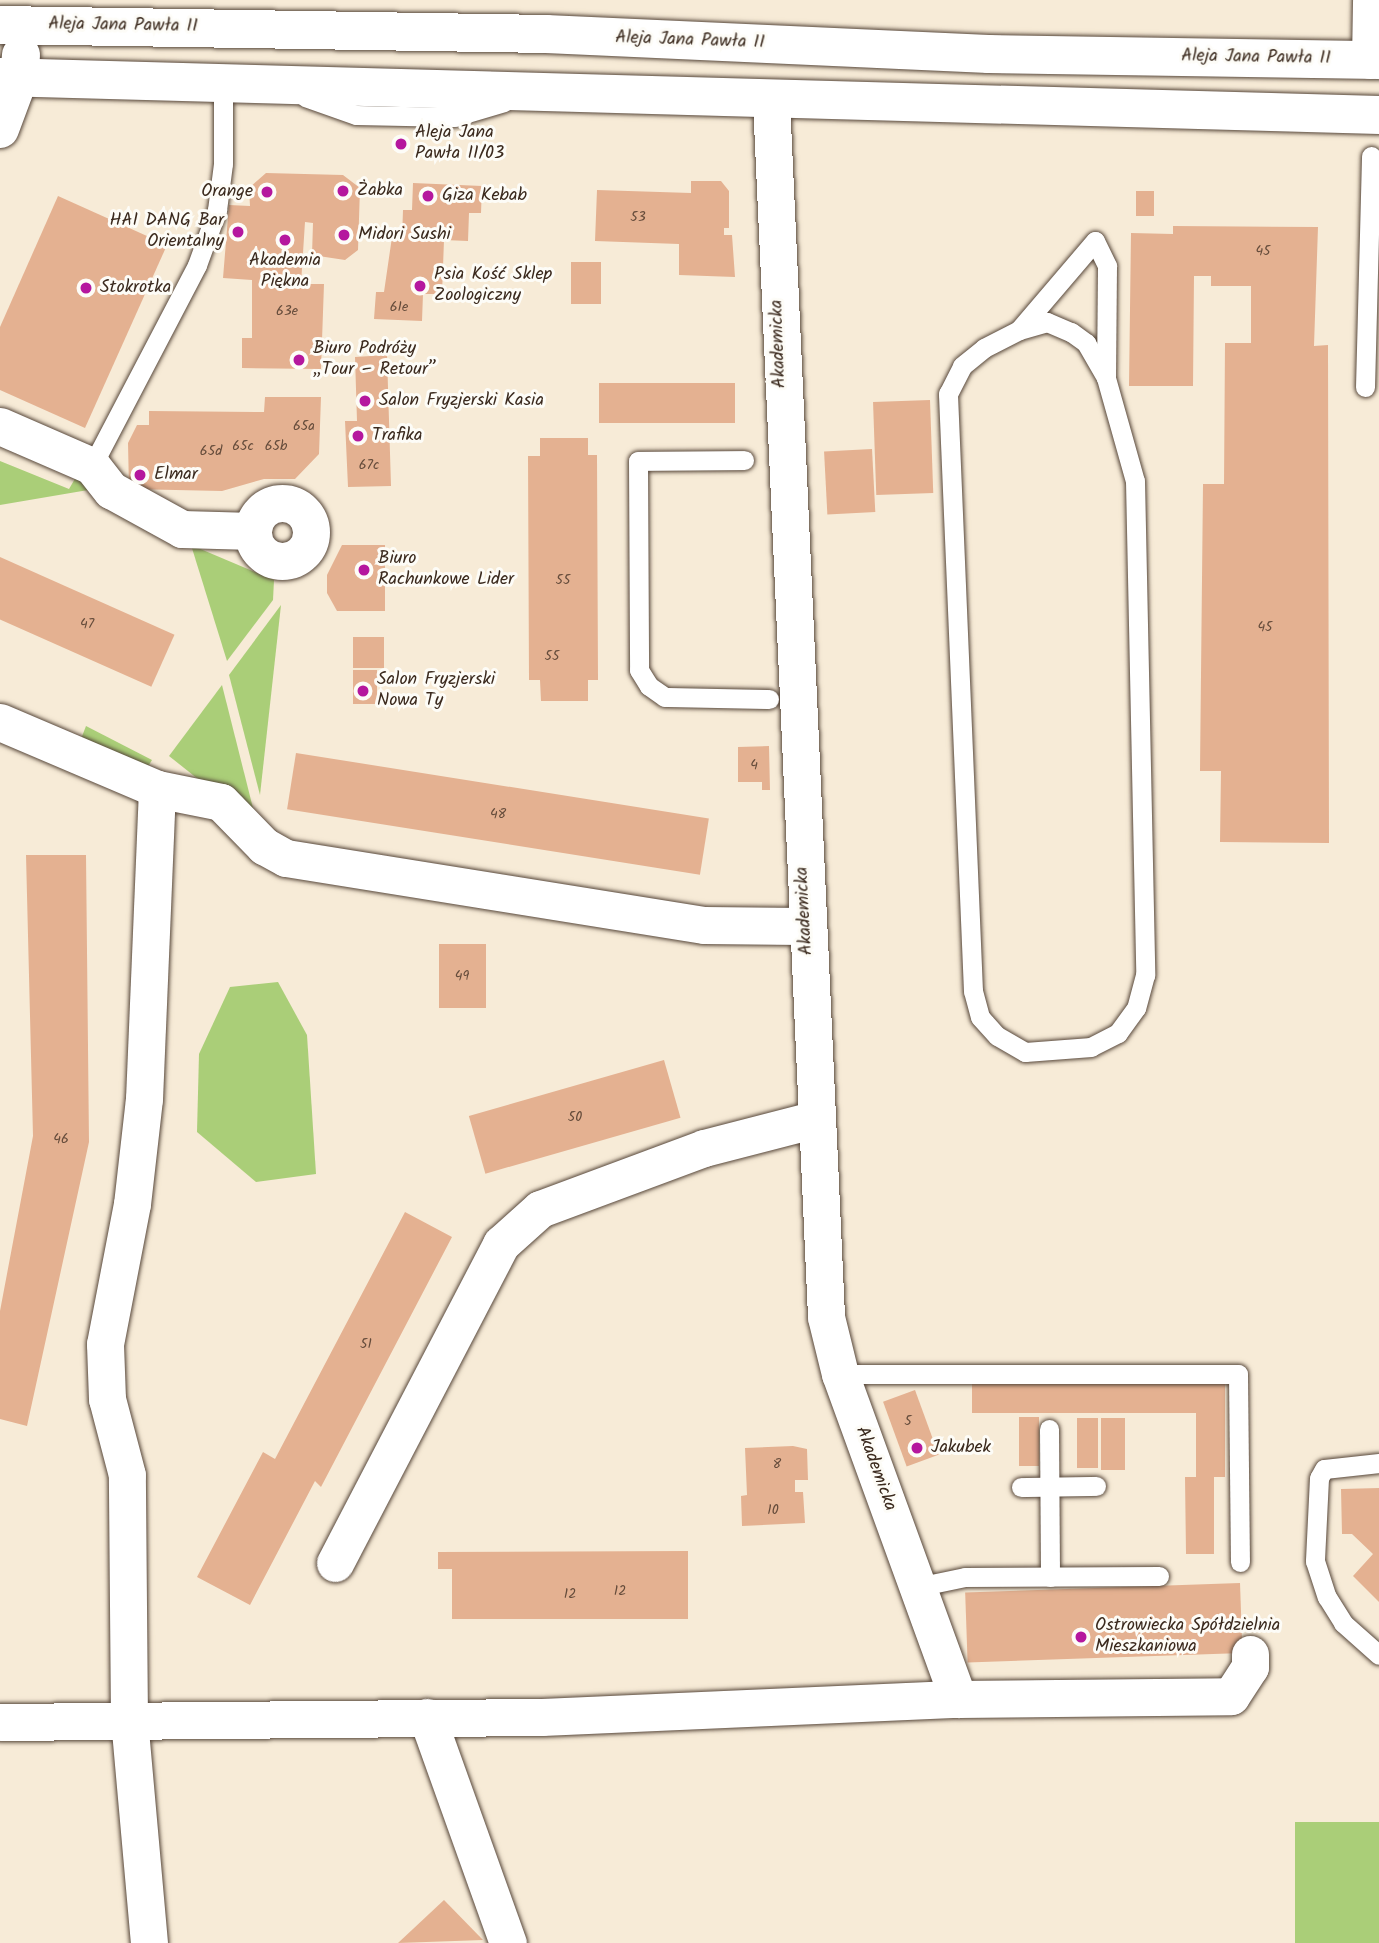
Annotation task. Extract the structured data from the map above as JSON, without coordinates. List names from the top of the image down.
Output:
{
  "streets": {
    "main road": ["Aleja Jana Pawła II"],
    "street": ["Akademicka"]
  },
  "places": [
    "Aleja Jana Pawła II/03",
    "Żabka",
    "Orange",
    "Giza Kebab",
    "HAI DANG Bar Orientalny",
    "Midori Sushi",
    "Akademia Piękna",
    "Psia Kość Sklep Zoologiczny",
    "Stokrotka",
    "Biuro Podróży „Tour – Retour”",
    "Salon Fryzjerski Kasia",
    "Trafika",
    "Elmar",
    "Biuro Rachunkowe Lider",
    "Salon Fryzjerski Nowa Ty",
    "Jakubek",
    "Ostrowiecka Spółdzielnia Mieszkaniowa"
  ],
  "house_numbers": [
    "53",
    "45",
    "61e",
    "63e",
    "65a",
    "65c",
    "65b",
    "65d",
    "67c",
    "55",
    "47",
    "45",
    "55",
    "4",
    "48",
    "49",
    "50",
    "46",
    "51",
    "5",
    "8",
    "10",
    "12",
    "12"
  ]
}
